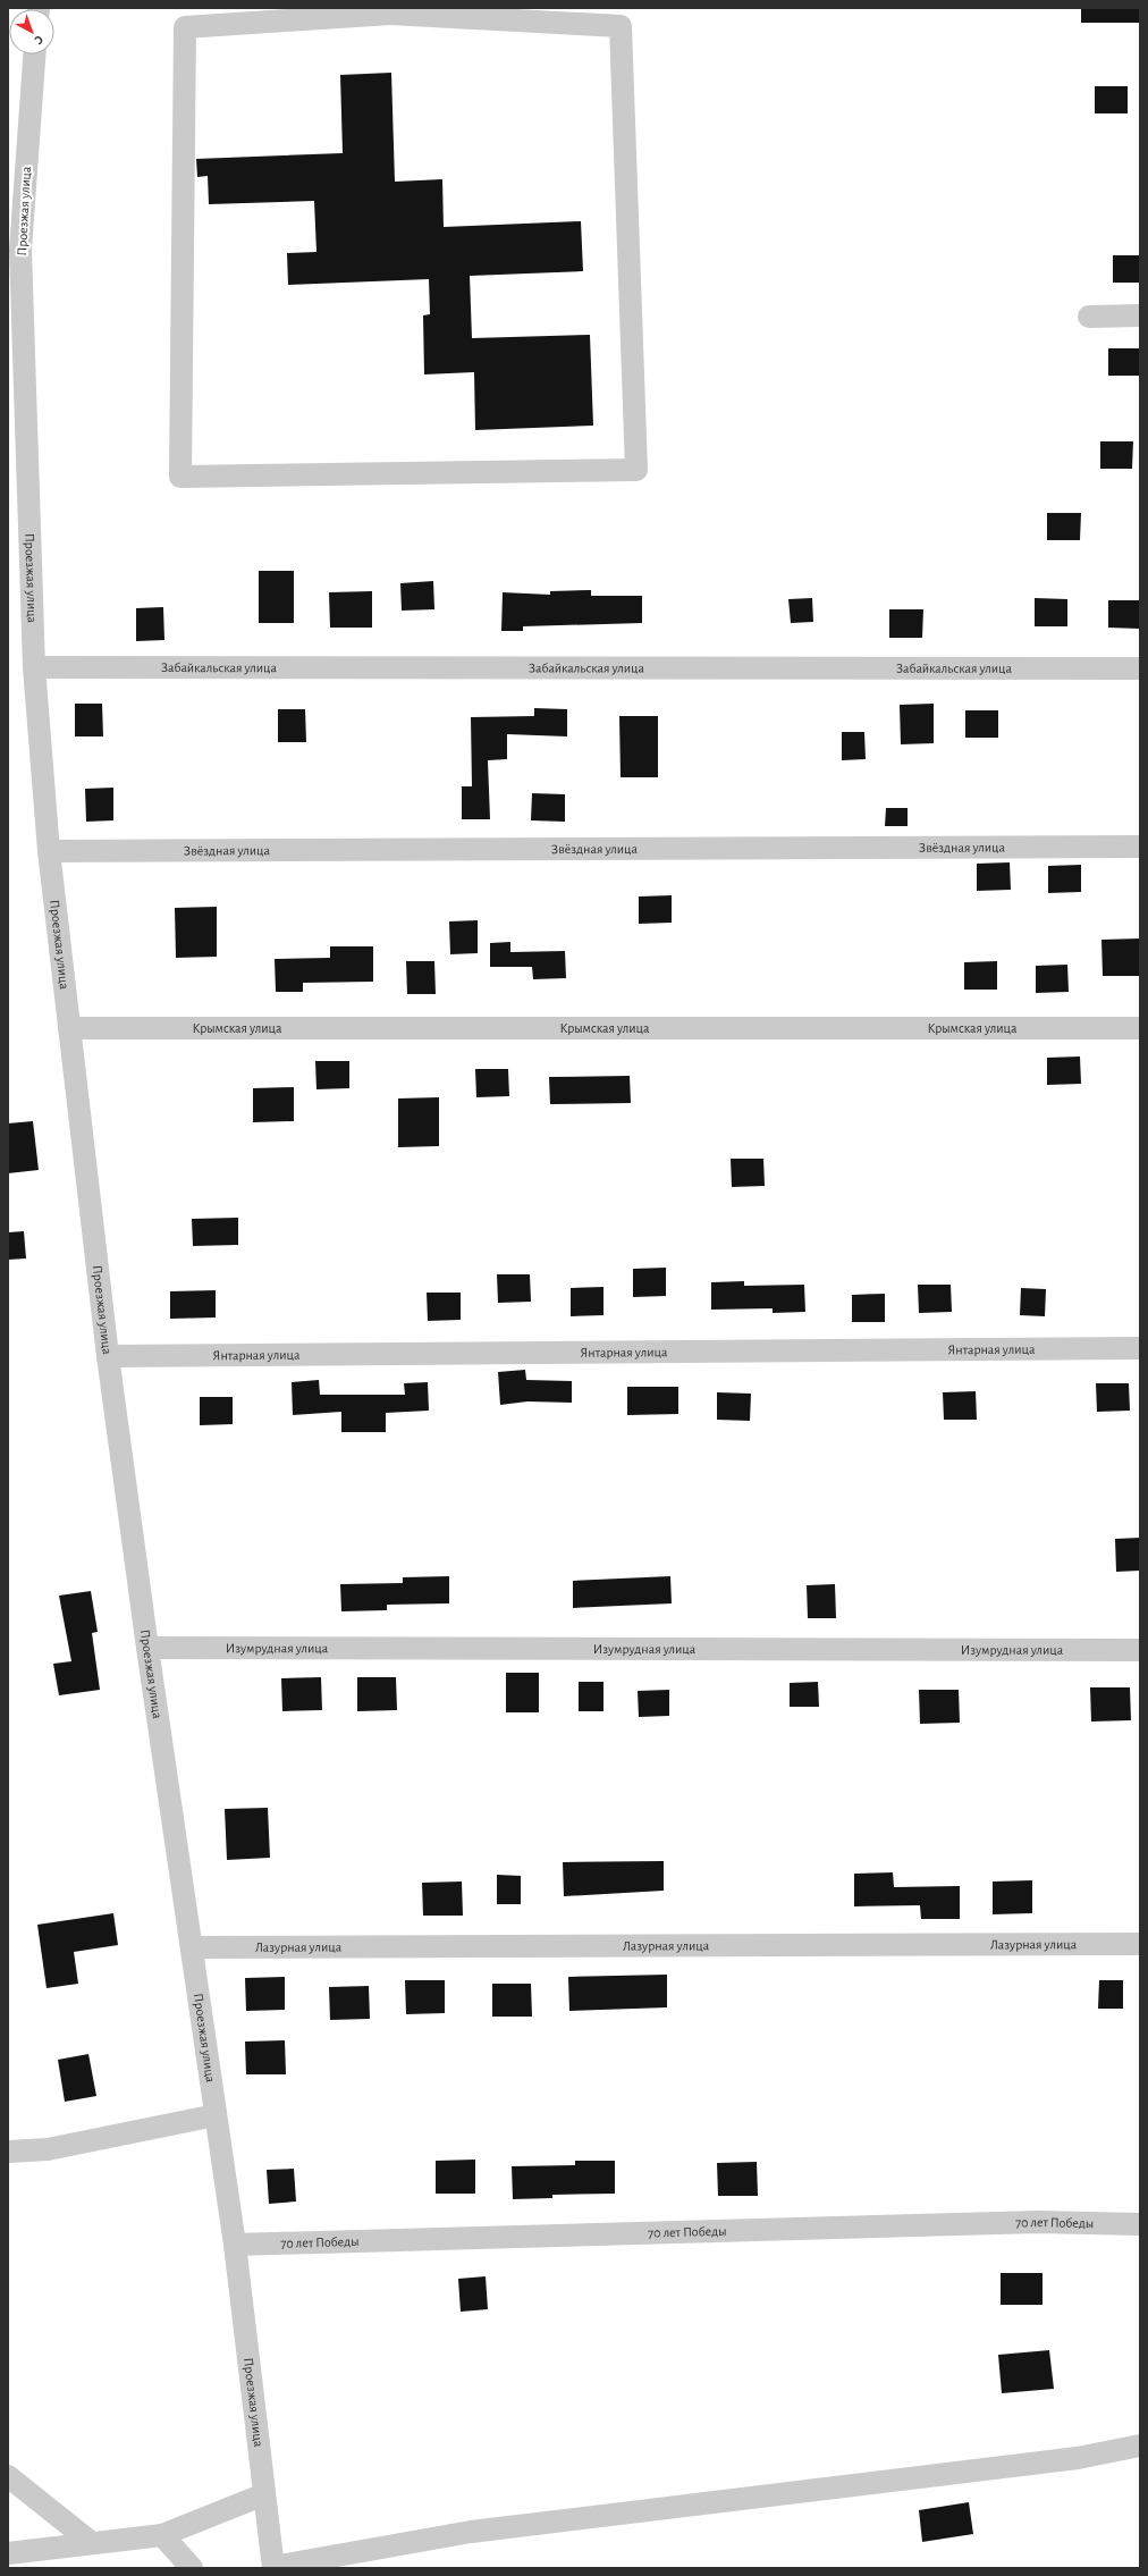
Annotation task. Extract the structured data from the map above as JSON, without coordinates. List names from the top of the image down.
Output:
{
  "streets": {
    "street": [
      "Проезжая улица",
      "Забайкальская улица",
      "Звёздная улица",
      "Крымская улица",
      "Янтарная улица",
      "Изумрудная улица",
      "Лазурная улица",
      "70 лет Победы"
    ]
  },
  "crossings": [
    ["Проезжая улица", "Забайкальская улица"],
    ["Проезжая улица", "Звёздная улица"],
    ["Проезжая улица", "Крымская улица"],
    ["Проезжая улица", "Янтарная улица"],
    ["Проезжая улица", "Изумрудная улица"],
    ["Проезжая улица", "Лазурная улица"],
    ["Проезжая улица", "70 лет Победы"]
  ],
  "north": "bottom right"
}
